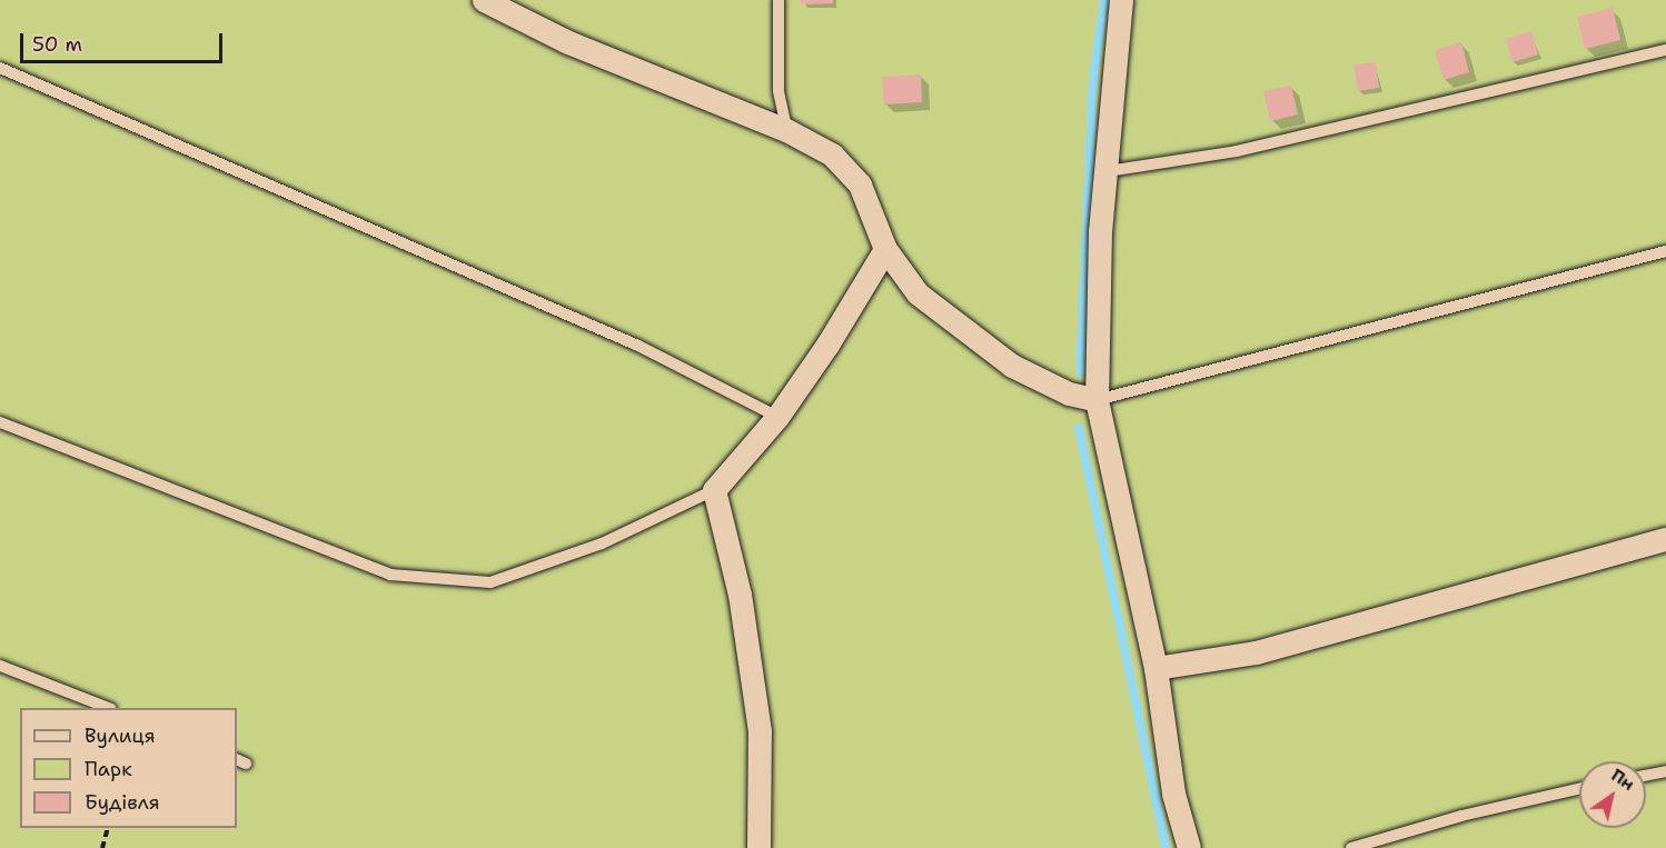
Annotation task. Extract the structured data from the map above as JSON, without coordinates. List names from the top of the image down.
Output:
{
  "legend": ["Вулиця", "Парк", "Будівля"],
  "scale_bar": "50 m",
  "north": "top right"
}
